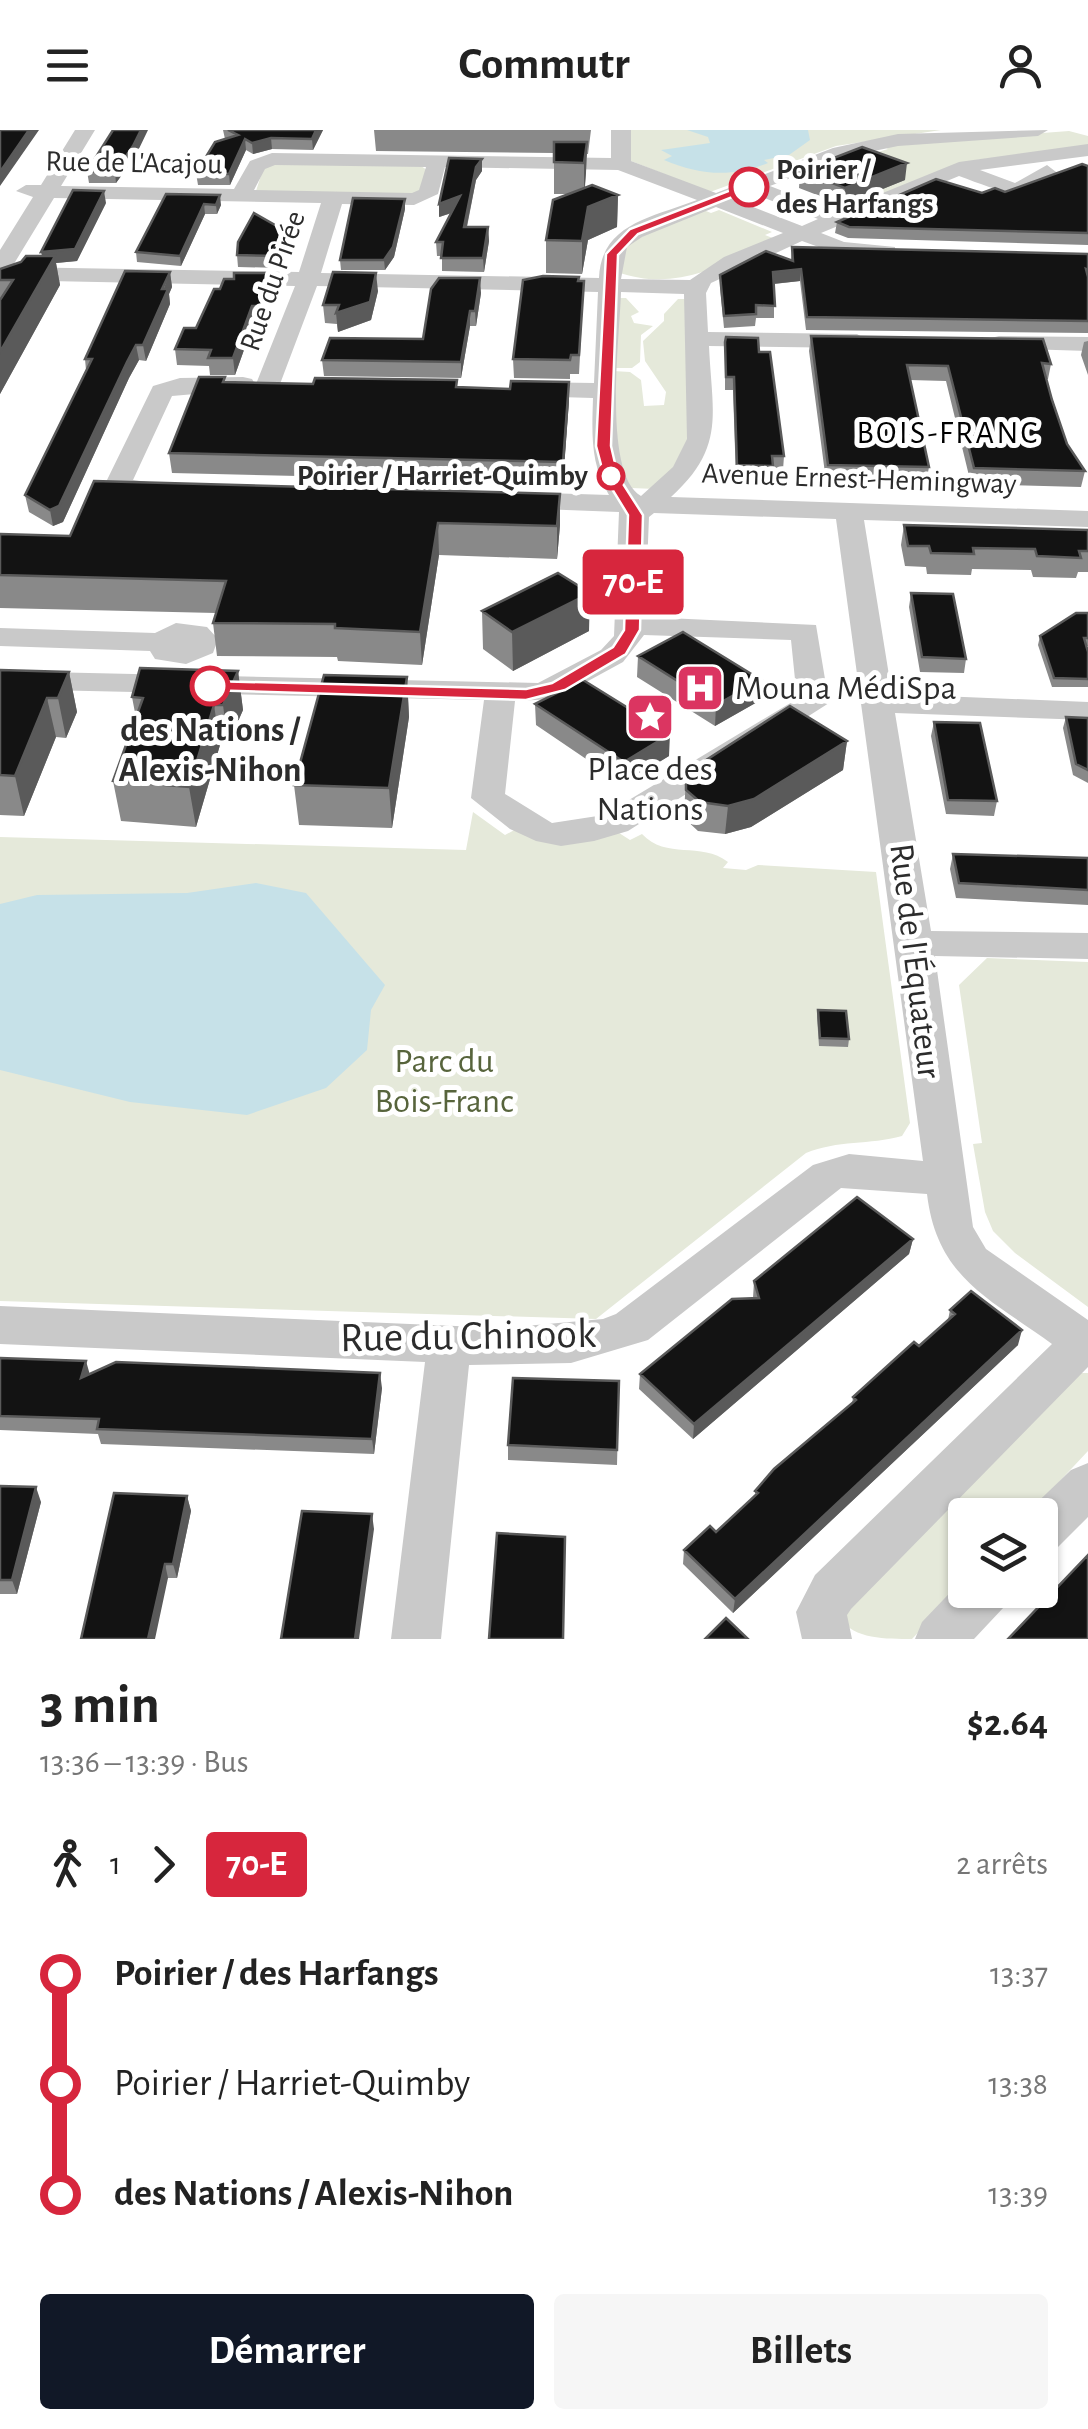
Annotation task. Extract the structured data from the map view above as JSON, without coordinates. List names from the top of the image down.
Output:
{
  "streets": {
    "street": [
      "Rue de L'Acajou",
      "Rue du Pirée",
      "Avenue Ernest-Hemingway",
      "Rue de l'Équateur",
      "Rue du Chinook"
    ]
  },
  "crossings": [
    ["Rue de L'Acajou", "Rue du Pirée"],
    ["Avenue Ernest-Hemingway", "Rue de l'Équateur"],
    ["Rue de l'Équateur", "Rue du Chinook"]
  ],
  "districts": ["BOIS-FRANC"],
  "parks": ["Parc du Bois-Franc"],
  "places": {
    "other": ["Poirier / des Harfangs", "Poirier / Harriet-Quimby", "des Nations / Alexis-Nihon"],
    "hospital": ["Mouna MédiSpa"],
    "place": ["Place des Nations"]
  },
  "lines": ["bus line 70-E"],
  "page": {
    "header": "Commutr",
    "on_map": "70-E",
    "heading": ["3 min", "13:36 – 13:39 · Bus", "$2.64"],
    "legs": ["1", "70-E", "2 arrêts"],
    "list": [
      {
        "name": "Poirier / des Harfangs",
        "value": "13:37"
      },
      {
        "name": "Poirier / Harriet-Quimby",
        "value": "13:38"
      },
      {
        "name": "des Nations / Alexis-Nihon",
        "value": "13:39"
      }
    ],
    "buttons": ["Démarrer", "Billets"]
  }
}
